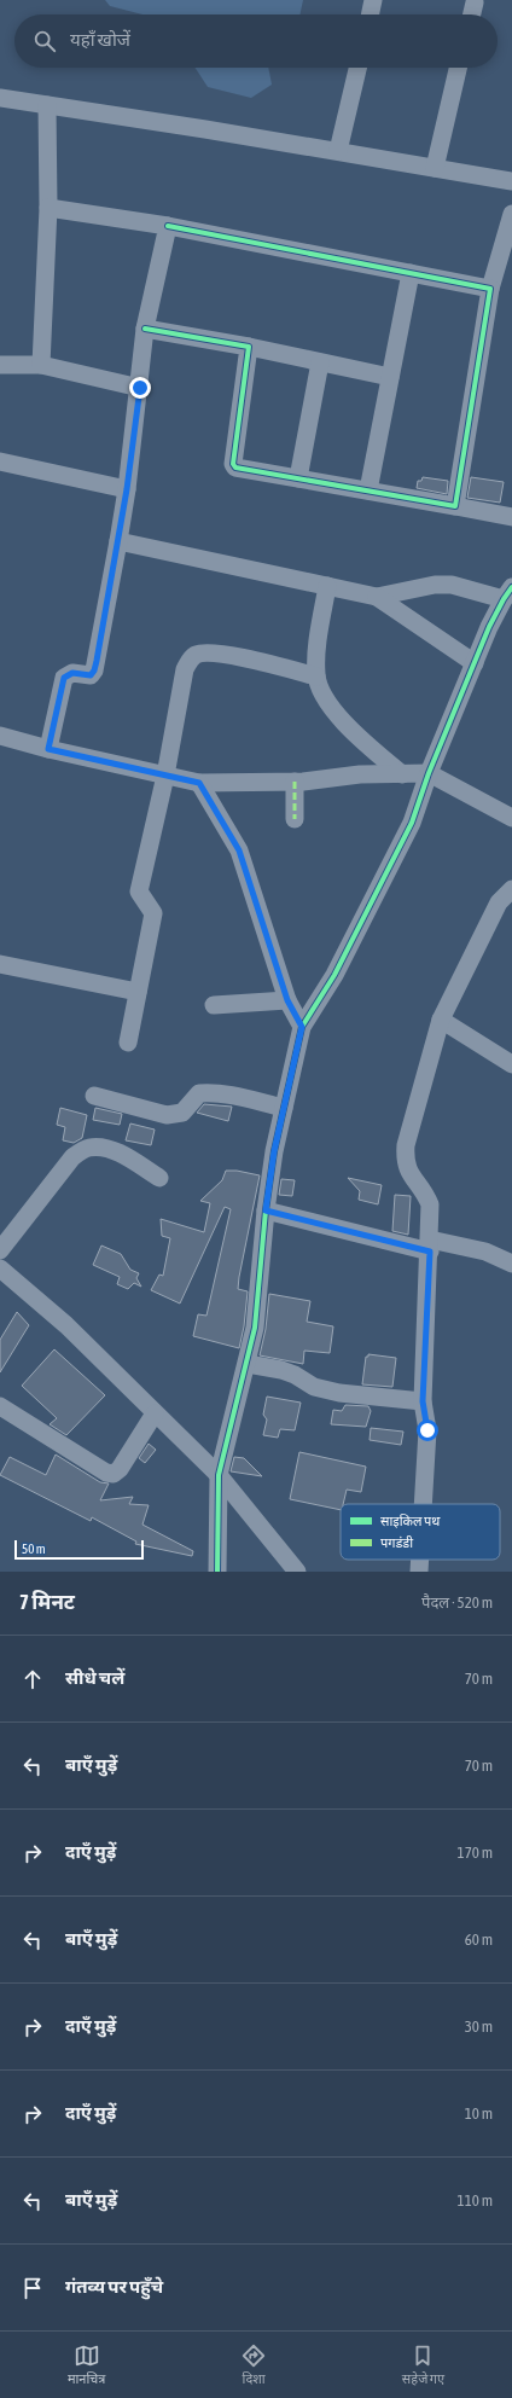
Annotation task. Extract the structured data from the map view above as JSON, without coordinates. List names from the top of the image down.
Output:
{
  "legend": ["साइकिल पथ", "पगडंडी"],
  "scale_bar": "50 m",
  "page": {
    "search": "यहाँ खोजें",
    "scale": "50 m",
    "heading": ["7 मिनट", "पैदल · 520 m"],
    "list": [
      ["सीधे चलें", "70 m"],
      ["बाएँ मुड़ें", "70 m"],
      ["दाएँ मुड़ें", "170 m"],
      ["बाएँ मुड़ें", "60 m"],
      ["दाएँ मुड़ें", "30 m"],
      ["दाएँ मुड़ें", "10 m"],
      ["बाएँ मुड़ें", "110 m"],
      "गंतव्य पर पहुँचे"
    ],
    "nav": ["मानचित्र", "दिशा", "सहेजे गए"]
  }
}
